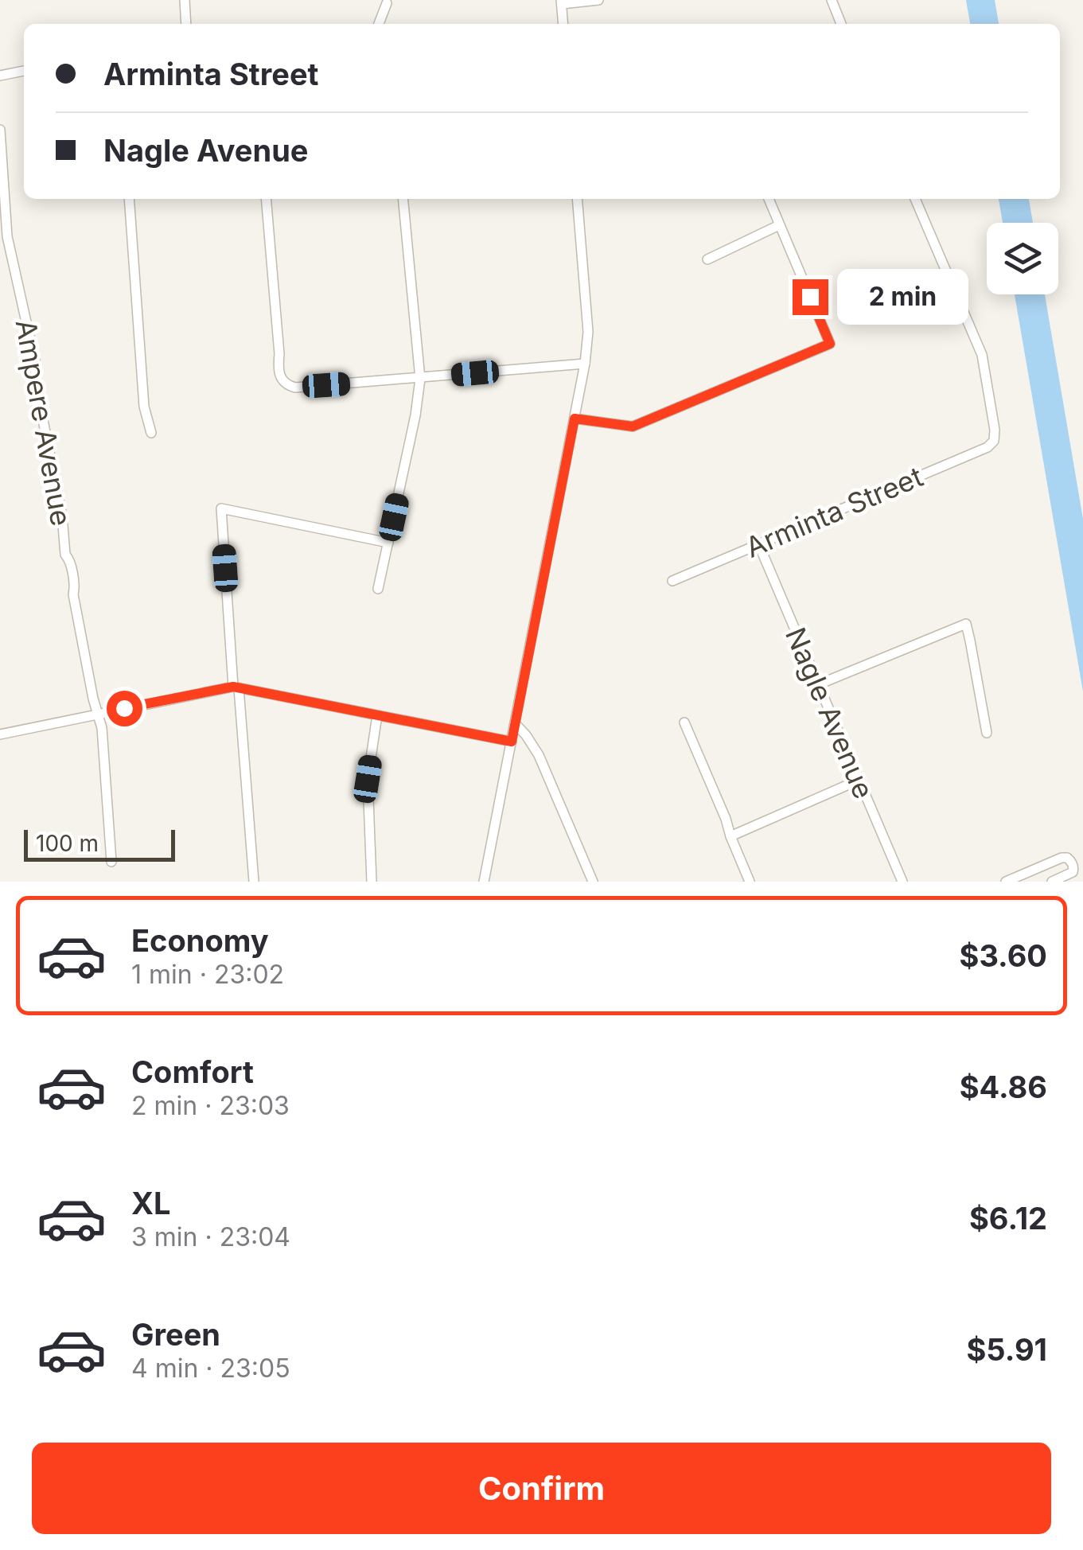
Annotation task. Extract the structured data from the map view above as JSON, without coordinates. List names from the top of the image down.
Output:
{
  "streets": {
    "street": ["Ampere Avenue", "Arminta Street", "Nagle Avenue"]
  },
  "crossings": [
    ["Arminta Street", "Nagle Avenue"]
  ],
  "scale_bar": "100 m",
  "page": {
    "banner": ["Arminta Street", "Nagle Avenue"],
    "bubble": "2 min",
    "scale": "100 m",
    "list": [
      {
        "name": "Economy",
        "note": "1 min · 23:02",
        "value": "$3.60"
      },
      {
        "name": "Comfort",
        "note": "2 min · 23:03",
        "value": "$4.86"
      },
      {
        "name": "XL",
        "note": "3 min · 23:04",
        "value": "$6.12"
      },
      {
        "name": "Green",
        "note": "4 min · 23:05",
        "value": "$5.91"
      }
    ],
    "buttons": "Confirm"
  }
}
